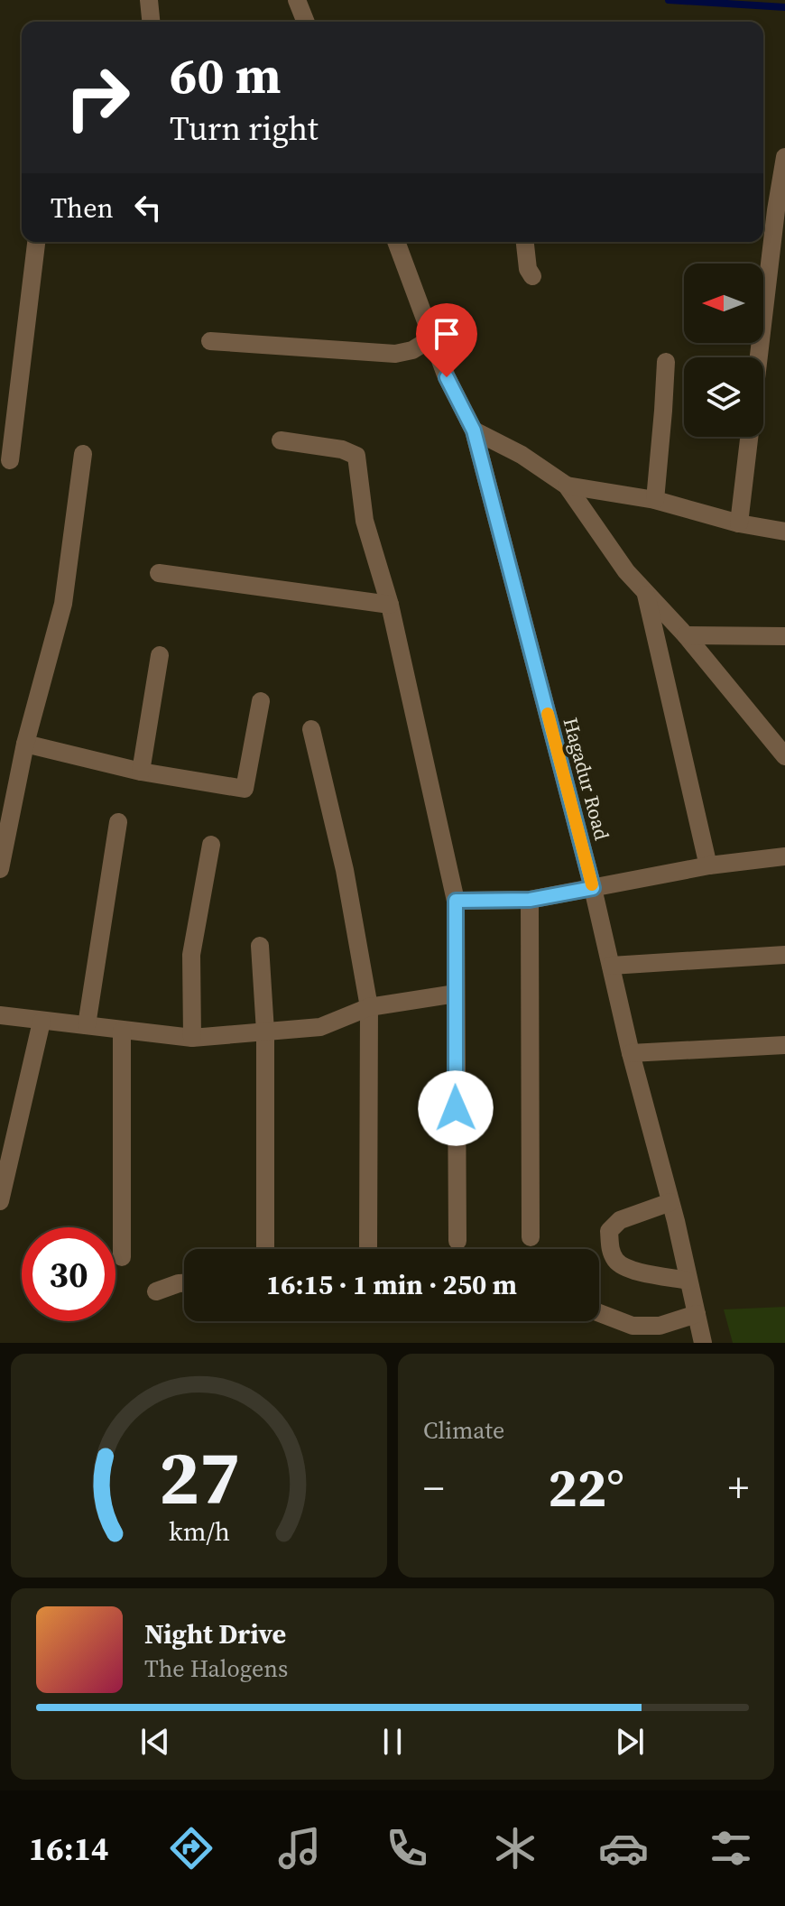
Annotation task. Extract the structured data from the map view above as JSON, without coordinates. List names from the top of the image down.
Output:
{
  "streets": {
    "street": ["Hagadur Road"]
  },
  "north": "left",
  "page": {
    "turn": ["60 m", "Turn right"],
    "then": "Then",
    "limit": "30",
    "trip": "16:15 · 1 min · 250 m",
    "tile": "Climate",
    "heat": ["−", "22°", "+"],
    "song": ["Night Drive", "The Halogens"],
    "tabs": "16:14",
    "gauge": ["27", "km/h"]
  }
}
